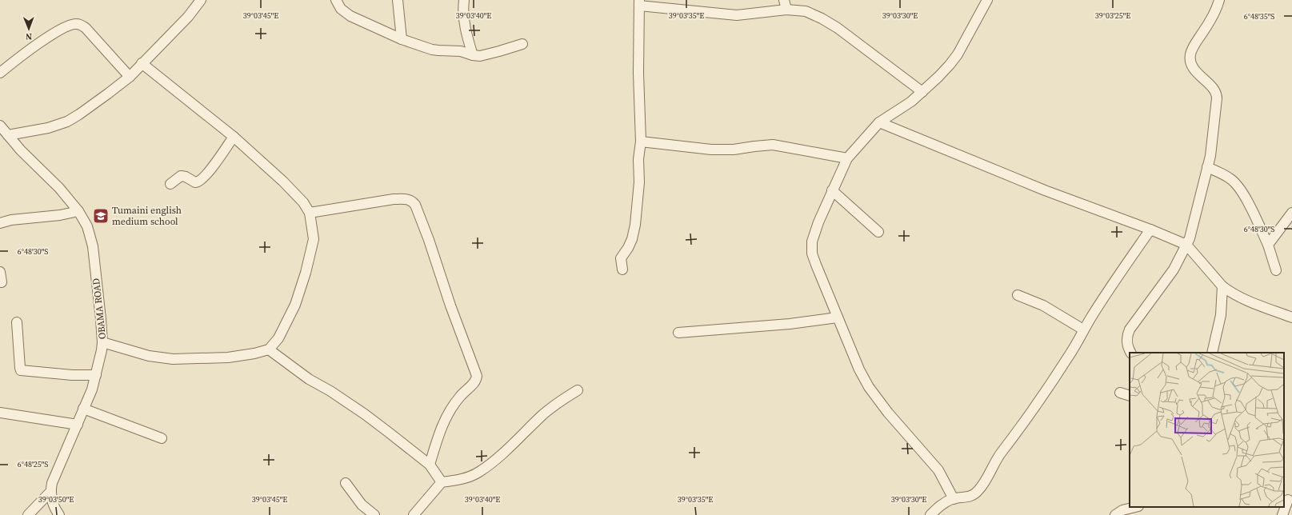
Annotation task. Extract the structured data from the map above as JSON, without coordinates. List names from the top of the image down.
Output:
{
  "streets": {
    "street": ["OBAMA ROAD"]
  },
  "places": {
    "school or university": ["Tumaini english medium school"]
  },
  "north": "bottom",
  "coordinates": [
    "39°03'45\"E",
    "39°03'40\"E",
    "39°03'35\"E",
    "39°03'30\"E",
    "39°03'25\"E",
    "6°48'35\"S",
    "6°48'30\"S",
    "6°48'25\"S",
    "39°03'50\"E"
  ]
}
